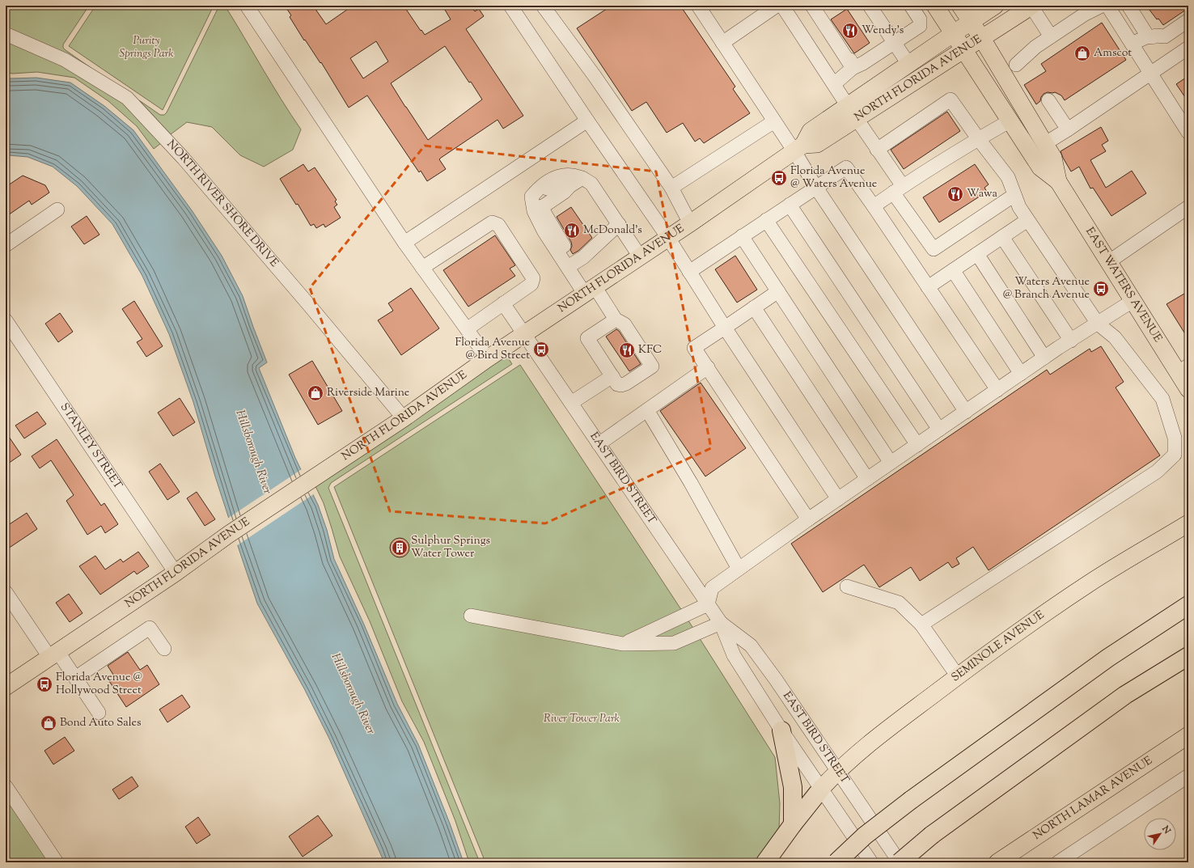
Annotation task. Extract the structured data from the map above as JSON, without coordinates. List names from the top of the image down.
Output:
{
  "streets": {
    "main road": [
      "NORTH FLORIDA AVENUE",
      "EAST WATERS AVENUE",
      "SEMINOLE AVENUE",
      "NORTH LAMAR AVENUE"
    ],
    "street": ["NORTH RIVER SHORE DRIVE", "STANLEY STREET", "EAST BIRD STREET"]
  },
  "crossings": [
    ["NORTH FLORIDA AVENUE", "NORTH RIVER SHORE DRIVE"],
    ["NORTH FLORIDA AVENUE", "EAST WATERS AVENUE"],
    ["NORTH FLORIDA AVENUE", "STANLEY STREET"],
    ["NORTH FLORIDA AVENUE", "EAST BIRD STREET"],
    ["EAST BIRD STREET", "SEMINOLE AVENUE"]
  ],
  "water": ["Hillsborough River"],
  "parks": ["Purity Springs Park", "River Tower Park"],
  "places": {
    "restaurant": [
      "Wendy's",
      "Wawa",
      "McDonald's",
      "KFC"
    ],
    "shop": ["Amscot", "Riverside Marine", "Bond Auto Sales"],
    "bus stop": [
      "Florida Avenue @ Waters Avenue",
      "Waters Avenue @ Branch Avenue",
      "Florida Avenue @ Bird Street",
      "Florida Avenue @ Hollywood Street"
    ],
    "building": ["Sulphur Springs Water Tower"]
  },
  "north": "top right"
}
